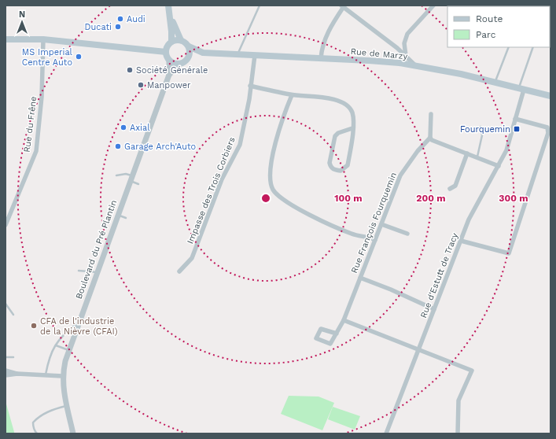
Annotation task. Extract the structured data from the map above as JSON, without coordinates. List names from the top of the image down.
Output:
{
  "streets": {
    "main road": ["Rue de Marzy"],
    "street": [
      "Rue du Frêne",
      "Impasse des Trois Corbiers",
      "Rue François Fourquemin",
      "Boulevard du Pré Plantin",
      "Rue d'Estutt de Tracy"
    ]
  },
  "crossings": [
    ["Rue de Marzy", "Impasse des Trois Corbiers"],
    ["Rue de Marzy", "Boulevard du Pré Plantin"],
    ["Rue de Marzy", "Rue d'Estutt de Tracy"]
  ],
  "places": {
    "other": [
      "Audi",
      "Ducati",
      "MS Imperial Centre Auto",
      "Société Générale",
      "Manpower",
      "Axial",
      "Garage Arch'Auto",
      "CFA de l'industrie de la Nièvre (CFAI)"
    ],
    "transit": ["Fourquemin"]
  },
  "legend": ["Route", "Parc"],
  "north": "top",
  "rings": ["100 m", "200 m", "300 m"]
}
